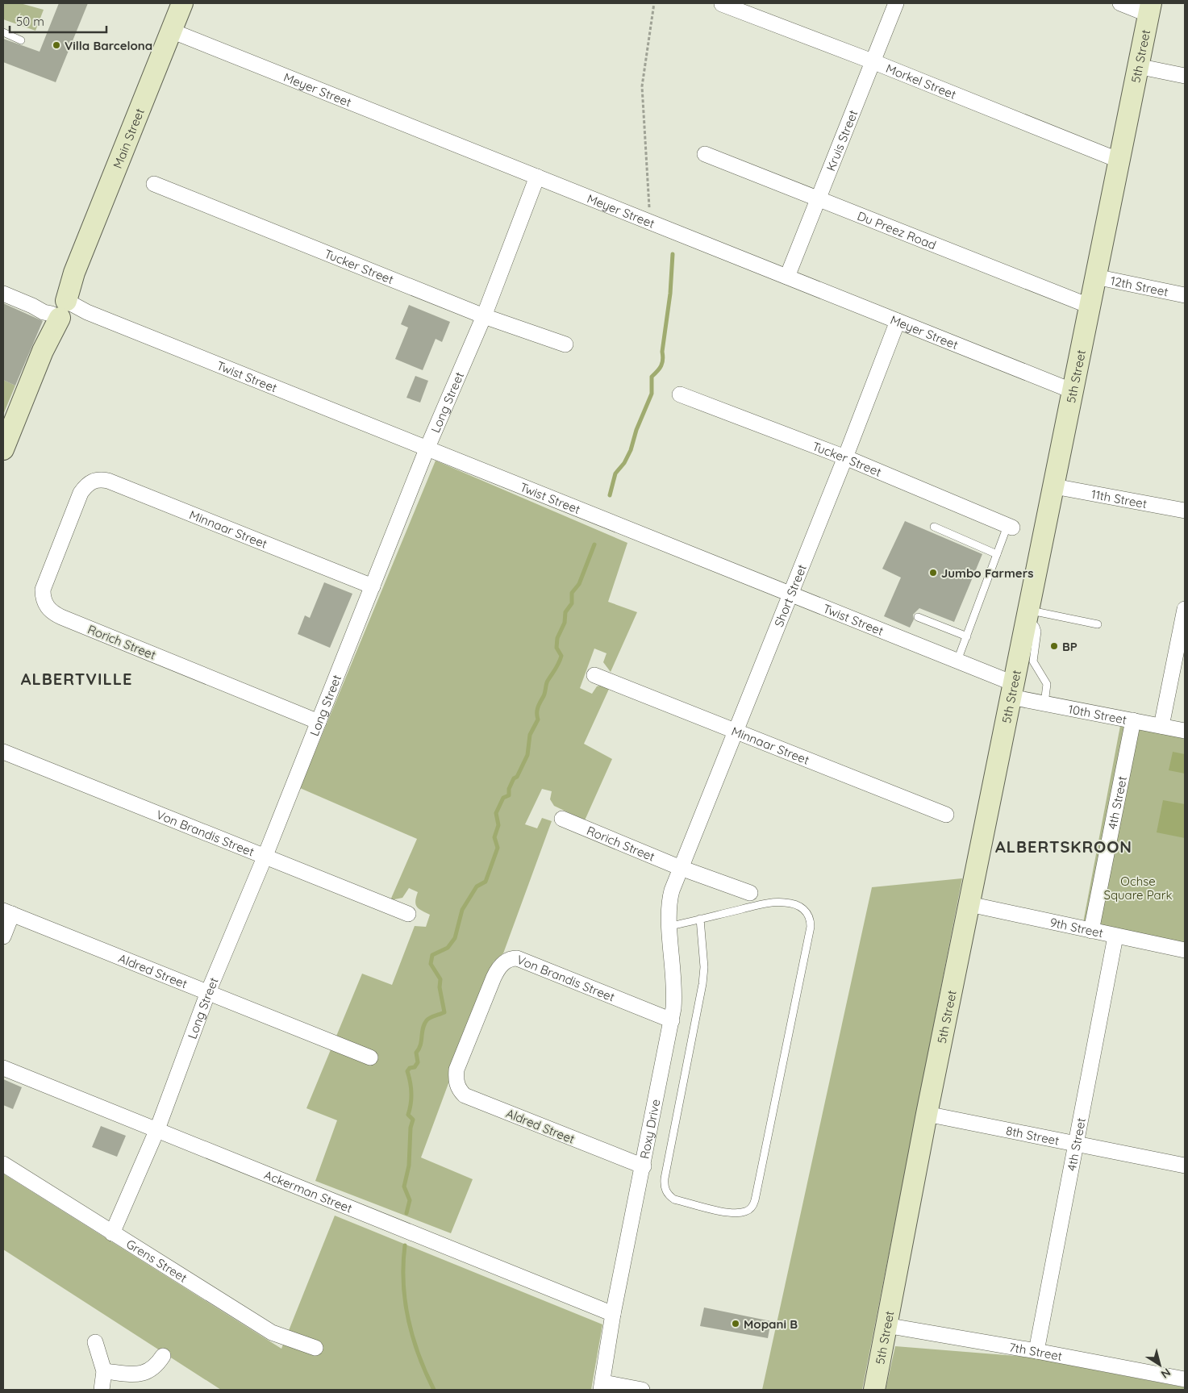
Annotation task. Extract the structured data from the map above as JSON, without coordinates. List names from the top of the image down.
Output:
{
  "streets": {
    "main road": ["5th Street", "Main Street"],
    "street": [
      "Morkel Street",
      "Meyer Street",
      "Kruis Street",
      "Du Preez Road",
      "Tucker Street",
      "12th Street",
      "Twist Street",
      "Long Street",
      "11th Street",
      "Minnaar Street",
      "Short Street",
      "Rorich Street",
      "10th Street",
      "4th Street",
      "Von Brandis Street",
      "9th Street",
      "Aldred Street",
      "Roxy Drive",
      "8th Street",
      "Ackerman Street",
      "Grens Street",
      "7th Street"
    ]
  },
  "crossings": [
    ["5th Street", "Morkel Street"],
    ["5th Street", "Meyer Street"],
    ["5th Street", "Du Preez Road"],
    ["5th Street", "12th Street"],
    ["5th Street", "Twist Street"],
    ["5th Street", "11th Street"],
    ["5th Street", "10th Street"],
    ["5th Street", "9th Street"],
    ["5th Street", "8th Street"],
    ["5th Street", "7th Street"],
    ["Morkel Street", "Kruis Street"],
    ["Meyer Street", "Main Street"],
    ["Meyer Street", "Kruis Street"],
    ["Meyer Street", "Long Street"],
    ["Meyer Street", "Short Street"],
    ["Main Street", "Twist Street"],
    ["Kruis Street", "Du Preez Road"],
    ["Tucker Street", "Long Street"],
    ["Tucker Street", "Short Street"],
    ["Twist Street", "Long Street"],
    ["Twist Street", "Short Street"],
    ["Twist Street", "10th Street"],
    ["Long Street", "Minnaar Street"],
    ["Long Street", "Rorich Street"],
    ["Long Street", "Von Brandis Street"],
    ["Long Street", "Aldred Street"],
    ["Long Street", "Ackerman Street"],
    ["Long Street", "Grens Street"],
    ["Minnaar Street", "Short Street"],
    ["Minnaar Street", "Rorich Street"],
    ["Short Street", "Rorich Street"],
    ["Short Street", "Roxy Drive"],
    ["Rorich Street", "Roxy Drive"],
    ["10th Street", "4th Street"],
    ["4th Street", "9th Street"],
    ["4th Street", "8th Street"],
    ["4th Street", "7th Street"],
    ["Von Brandis Street", "Aldred Street"],
    ["Von Brandis Street", "Roxy Drive"],
    ["Aldred Street", "Roxy Drive"],
    ["Roxy Drive", "Ackerman Street"]
  ],
  "districts": ["ALBERTVILLE", "ALBERTSKROON"],
  "parks": ["Ochse Square Park"],
  "places": [
    "Villa Barcelona",
    "Jumbo Farmers",
    "BP",
    "Mopani B"
  ],
  "scale_bar": "50 m",
  "north": "bottom right"
}
